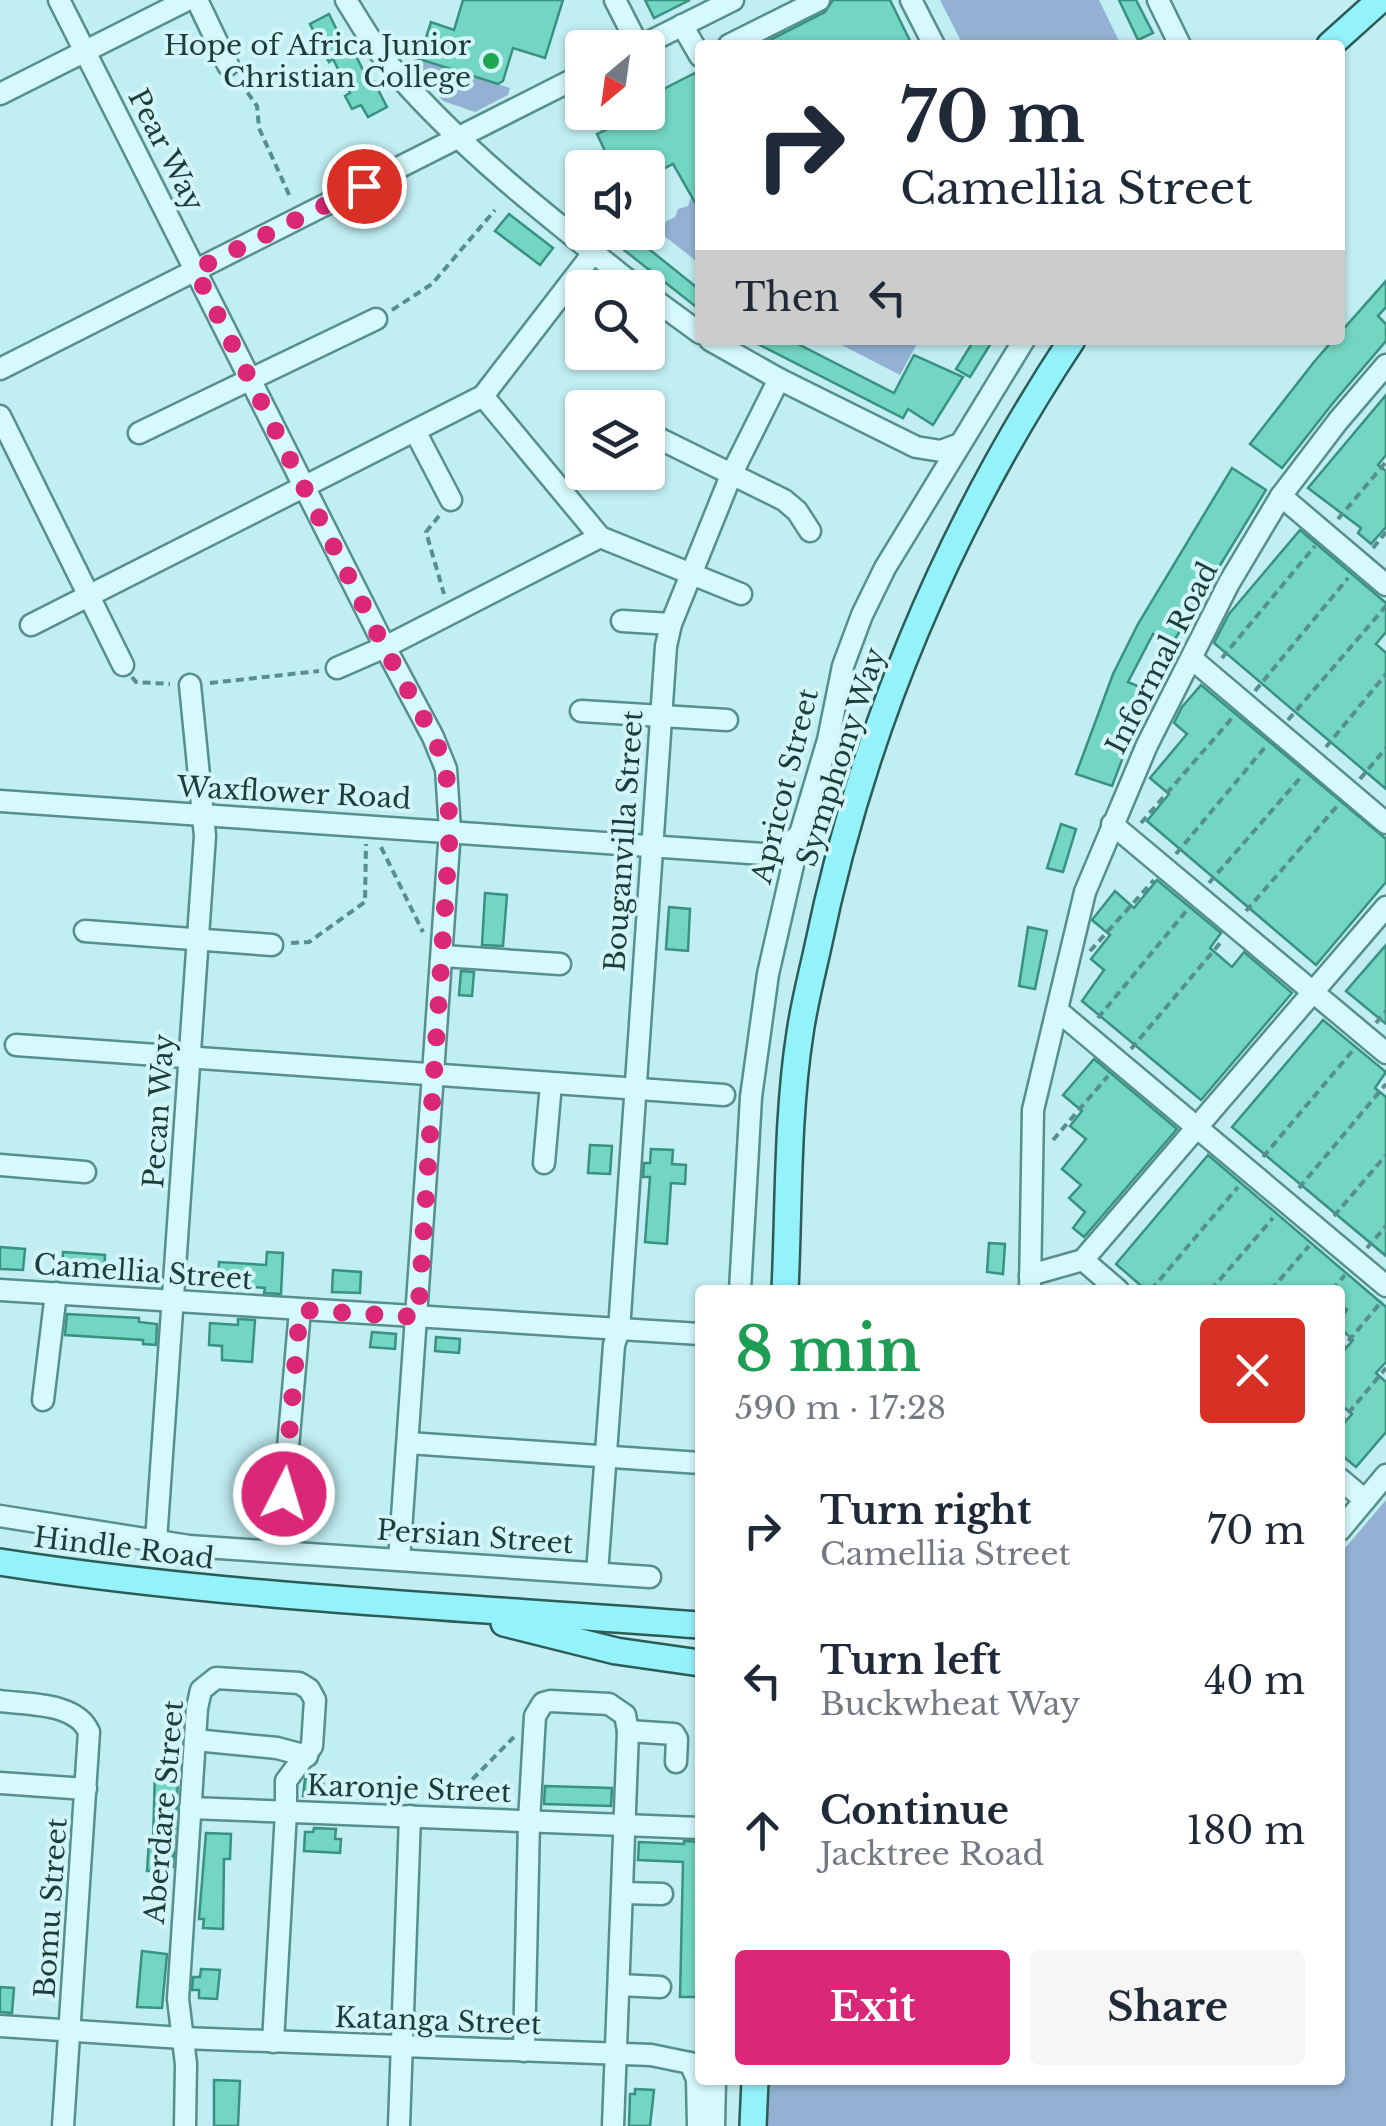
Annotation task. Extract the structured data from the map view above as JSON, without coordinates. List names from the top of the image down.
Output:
{
  "streets": {
    "main road": ["Symphony Way", "Hindle Road"],
    "street": [
      "Pear Way",
      "Informal Road",
      "Apricot Street",
      "Waxflower Road",
      "Bouganvilla Street",
      "Pecan Way",
      "Camellia Street",
      "Persian Street",
      "Karonje Street",
      "Aberdare Street",
      "Bomu Street",
      "Katanga Street"
    ]
  },
  "crossings": [
    ["Pear Way", "Waxflower Road"],
    ["Pear Way", "Camellia Street"],
    ["Pear Way", "Persian Street"],
    ["Waxflower Road", "Bouganvilla Street"],
    ["Waxflower Road", "Pecan Way"],
    ["Bouganvilla Street", "Camellia Street"],
    ["Bouganvilla Street", "Persian Street"],
    ["Pecan Way", "Camellia Street"],
    ["Pecan Way", "Persian Street"],
    ["Karonje Street", "Aberdare Street"],
    ["Aberdare Street", "Katanga Street"],
    ["Bomu Street", "Katanga Street"]
  ],
  "places": ["Hope of Africa Junior Christian College"],
  "north": "bottom left",
  "page": {
    "turn": ["70 m", "Camellia Street"],
    "then": "Then",
    "heading": ["8 min", "590 m · 17:28"],
    "list": [
      {
        "name": "Turn right",
        "note": "Camellia Street",
        "value": "70 m"
      },
      {
        "name": "Turn left",
        "note": "Buckwheat Way",
        "value": "40 m"
      },
      {
        "name": "Continue",
        "note": "Jacktree Road",
        "value": "180 m"
      }
    ],
    "buttons": ["Exit", "Share"]
  }
}
